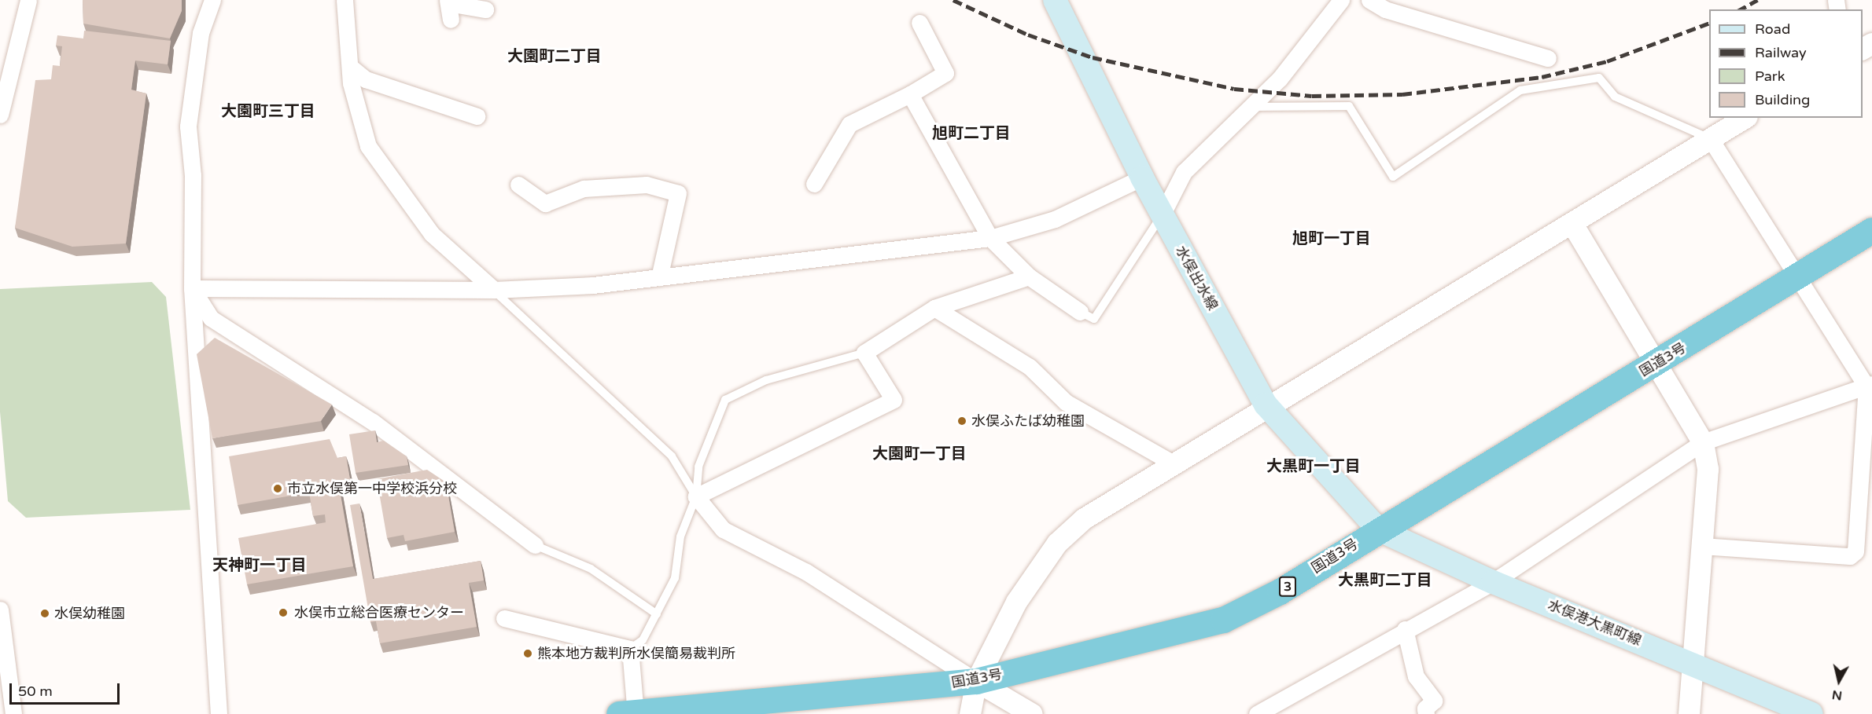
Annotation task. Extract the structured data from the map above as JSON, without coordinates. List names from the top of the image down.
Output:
{
  "streets": {
    "highway": ["国道3号", "3"],
    "main road": ["水俣出水線", "水俣港大黒町線"]
  },
  "crossings": [
    ["水俣出水線", "国道3号"],
    ["水俣出水線", "水俣港大黒町線"],
    ["国道3号", "水俣港大黒町線"]
  ],
  "districts": [
    "大園町二丁目",
    "大園町三丁目",
    "旭町二丁目",
    "旭町一丁目",
    "大園町一丁目",
    "大黒町一丁目",
    "天神町一丁目",
    "大黒町二丁目"
  ],
  "places": [
    "水俣ふたば幼稚園",
    "市立水俣第一中学校浜分校",
    "水俣市立総合医療センター",
    "水俣幼稚園",
    "熊本地方裁判所水俣簡易裁判所"
  ],
  "legend": [
    "Road",
    "Railway",
    "Park",
    "Building"
  ],
  "scale_bar": "50 m",
  "north": "bottom"
}
